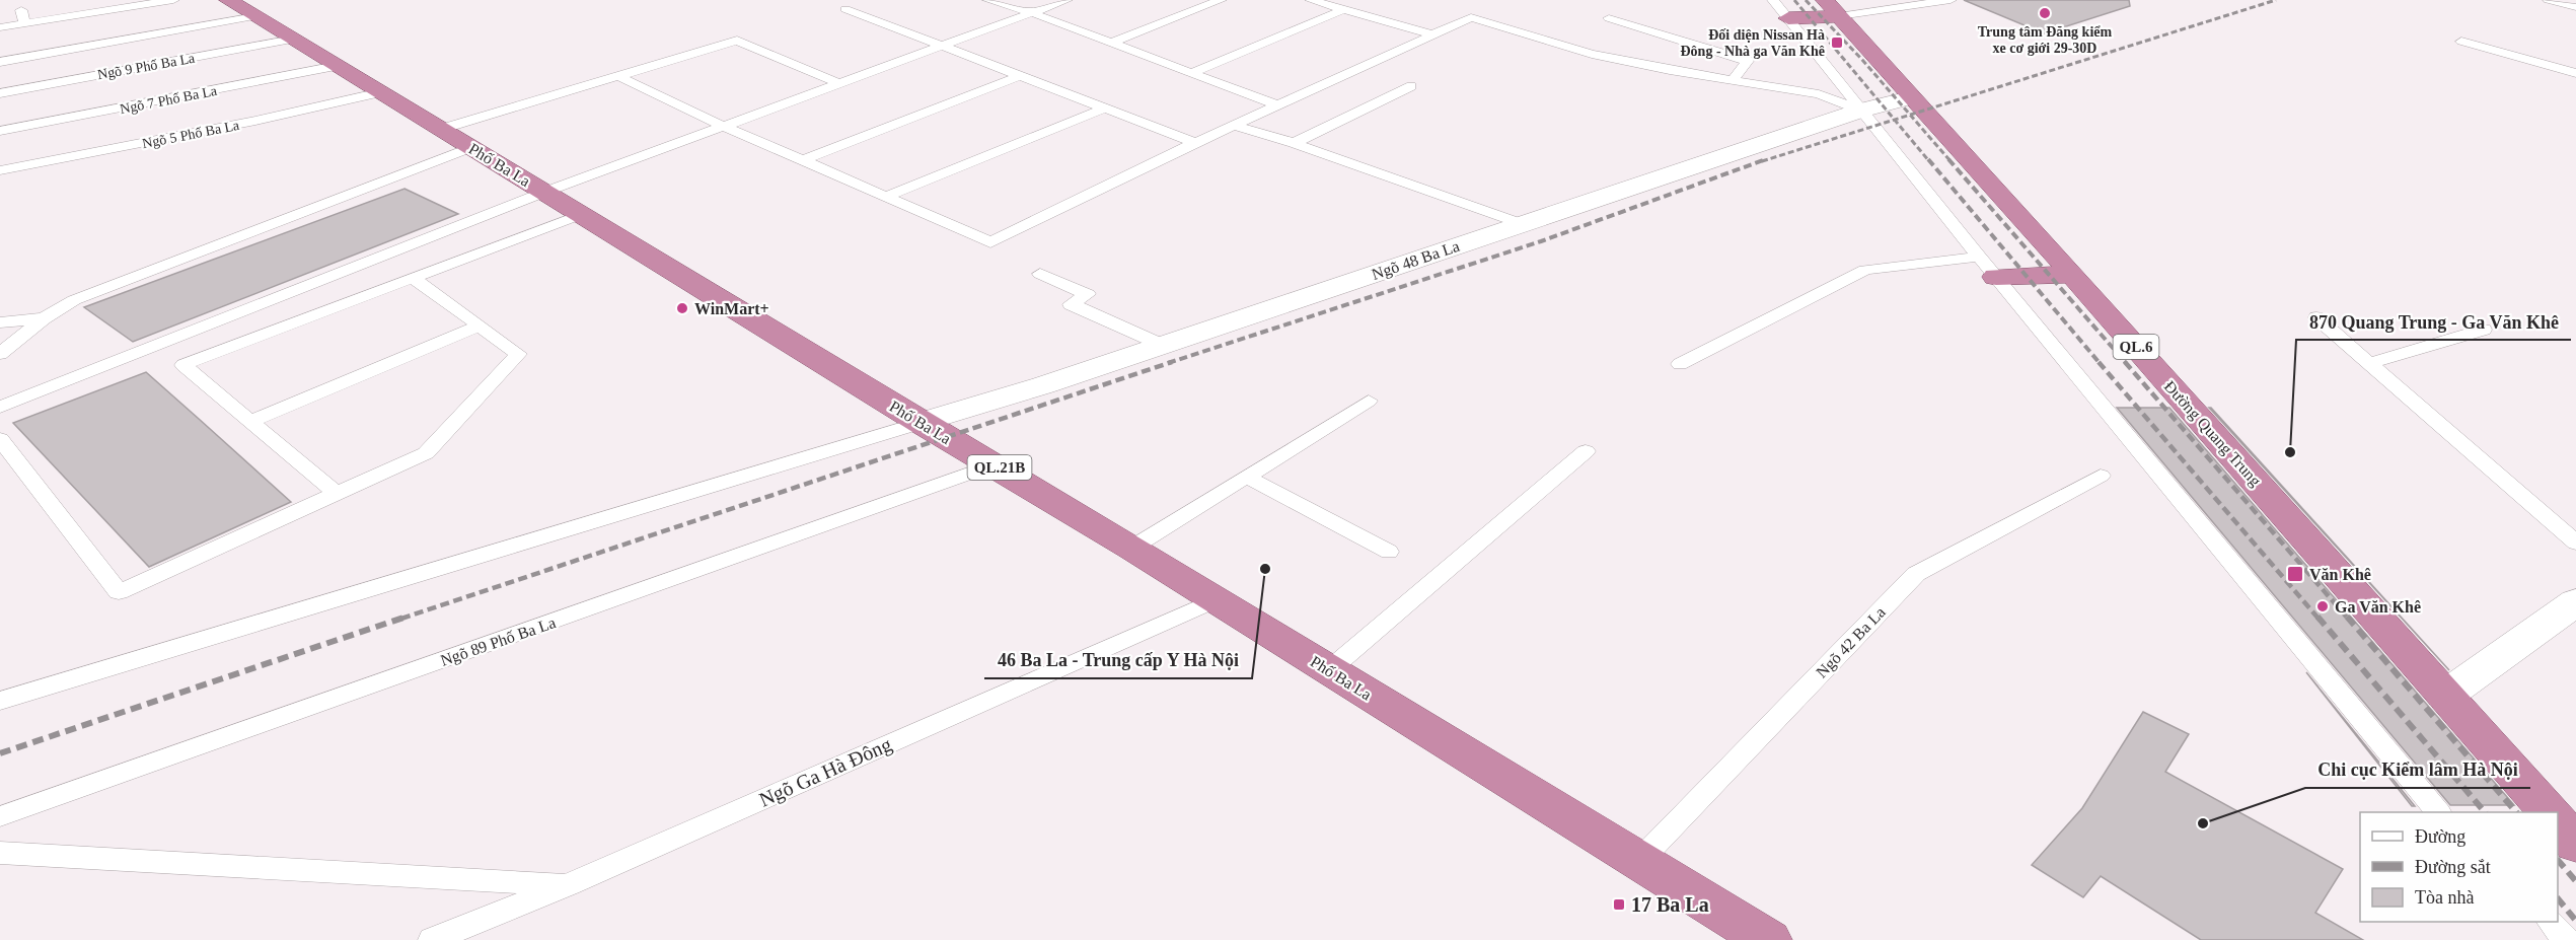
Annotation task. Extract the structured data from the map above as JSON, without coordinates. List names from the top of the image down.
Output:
{
  "streets": {
    "highway": [
      "Phố Ba La",
      "QL.6",
      "Đường Quang Trung",
      "QL.21B"
    ],
    "street": ["Ngõ 48 Ba La"],
    "lane": [
      "Ngõ 9 Phố Ba La",
      "Ngõ 7 Phố Ba La",
      "Ngõ 5 Phố Ba La",
      "Ngõ 89 Phố Ba La",
      "Ngõ 42 Ba La",
      "Ngõ Ga Hà Đông"
    ]
  },
  "crossings": [
    ["Ngõ 9 Phố Ba La", "Phố Ba La"],
    ["Ngõ 7 Phố Ba La", "Phố Ba La"],
    ["Ngõ 5 Phố Ba La", "Phố Ba La"],
    ["Phố Ba La", "Ngõ 48 Ba La"],
    ["Phố Ba La", "Ngõ 89 Phố Ba La"],
    ["Phố Ba La", "Ngõ 42 Ba La"],
    ["Phố Ba La", "Ngõ Ga Hà Đông"],
    ["Ngõ 48 Ba La", "Đường Quang Trung"]
  ],
  "places": {
    "other": [
      "Trung tâm Đăng kiểm xe cơ giới 29-30D",
      "WinMart+",
      "870 Quang Trung - Ga Văn Khê",
      "46 Ba La - Trung cấp Y Hà Nội",
      "Ga Văn Khê",
      "Chi cục Kiểm lâm Hà Nội"
    ],
    "transit": ["Đối diện Nissan Hà Đông - Nhà ga Văn Khê", "Văn Khê", "17 Ba La"]
  },
  "legend": ["Đường", "Đường sắt", "Tòa nhà"]
}
